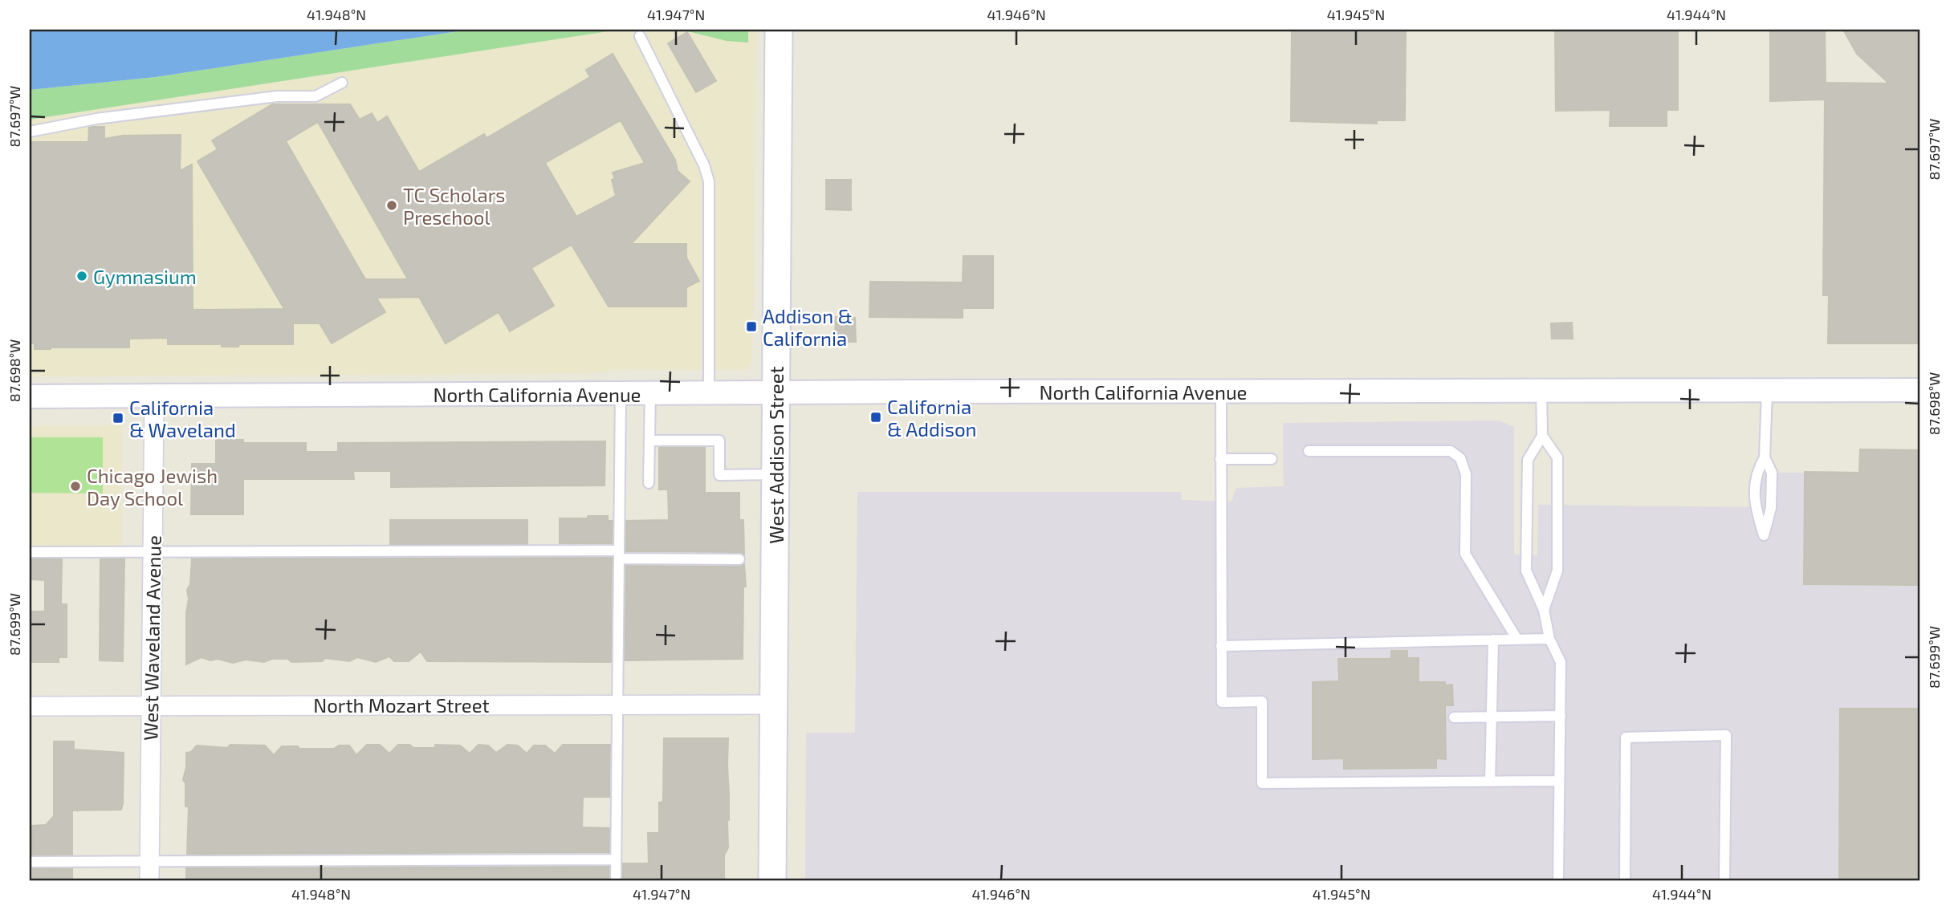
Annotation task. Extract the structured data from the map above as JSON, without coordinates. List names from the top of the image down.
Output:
{
  "streets": {
    "main road": ["West Addison Street"],
    "street": ["North California Avenue", "West Waveland Avenue", "North Mozart Street"]
  },
  "crossings": [
    ["North California Avenue", "West Addison Street"],
    ["North California Avenue", "West Waveland Avenue"],
    ["West Addison Street", "North Mozart Street"],
    ["West Waveland Avenue", "North Mozart Street"]
  ],
  "places": {
    "other": ["TC Scholars Preschool", "Gymnasium", "Chicago Jewish Day School"],
    "transit": ["Addison & California", "California & Addison", "California & Waveland"]
  },
  "coordinates": [
    "41.948°N",
    "41.947°N",
    "41.946°N",
    "41.945°N",
    "41.944°N",
    "87.697°W",
    "87.698°W",
    "87.699°W"
  ]
}
